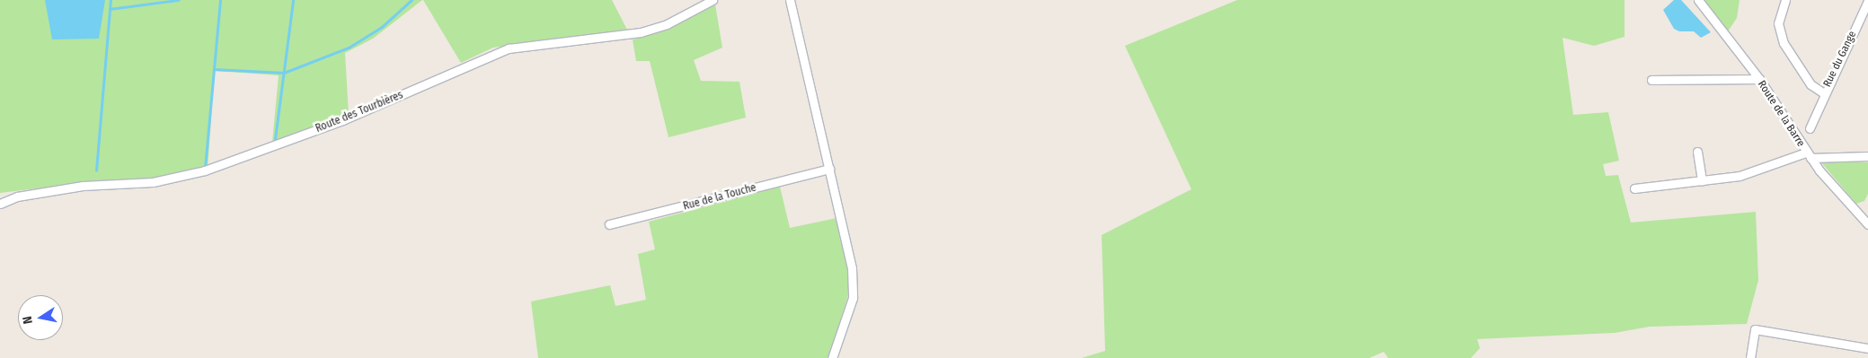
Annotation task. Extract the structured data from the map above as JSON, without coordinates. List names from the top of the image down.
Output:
{
  "streets": {
    "street": [
      "Rue du Gange",
      "Route des Tourbières",
      "Route de la Barre",
      "Rue de la Touche"
    ]
  },
  "north": "left"
}
